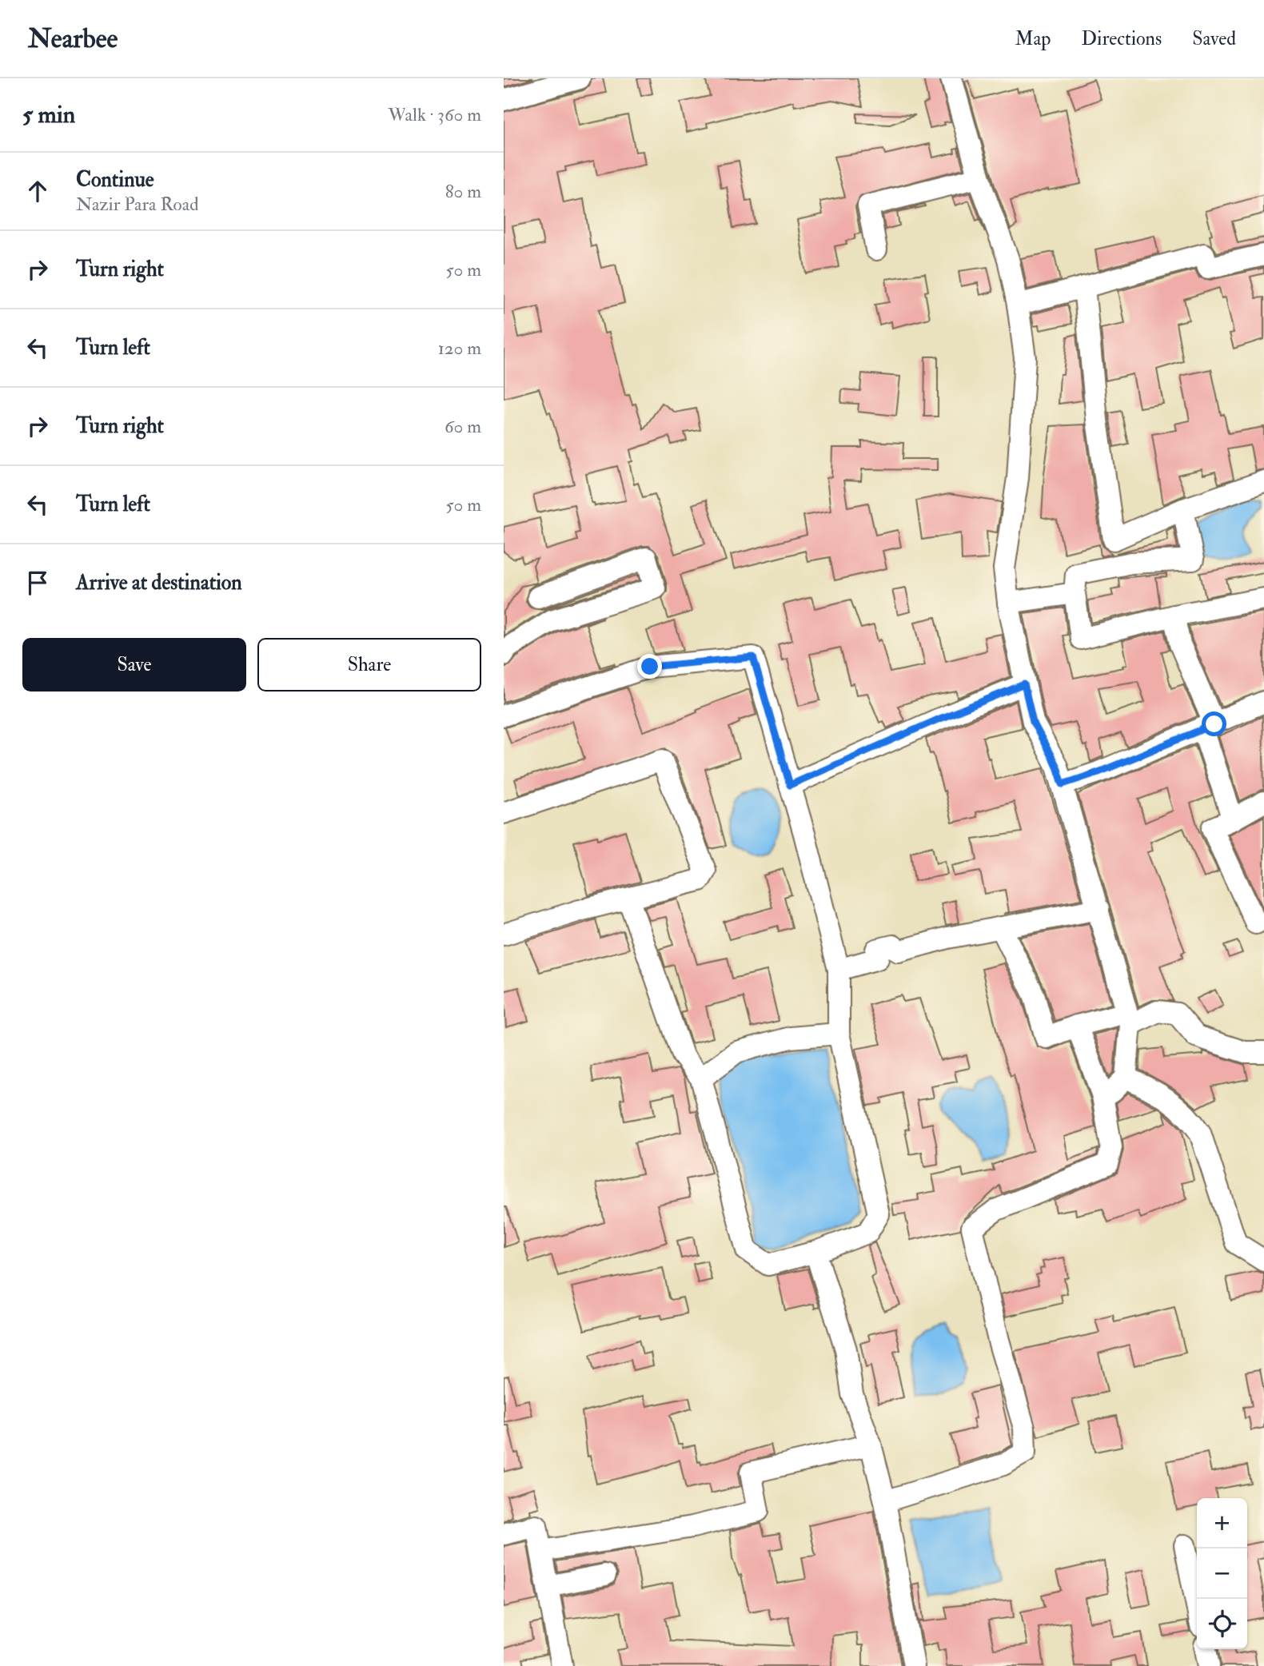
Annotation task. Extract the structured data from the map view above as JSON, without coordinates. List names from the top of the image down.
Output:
{
  "page": {
    "header": "Nearbee",
    "nav": ["Map", "Directions", "Saved"],
    "heading": ["5 min", "Walk · 360 m"],
    "list": [
      ["Continue", "Nazir Para Road", "80 m"],
      ["Turn right", "50 m"],
      ["Turn left", "120 m"],
      ["Turn right", "60 m"],
      ["Turn left", "50 m"],
      "Arrive at destination"
    ],
    "buttons": ["Save", "Share"],
    "map_buttons": ["+", "−"]
  }
}
